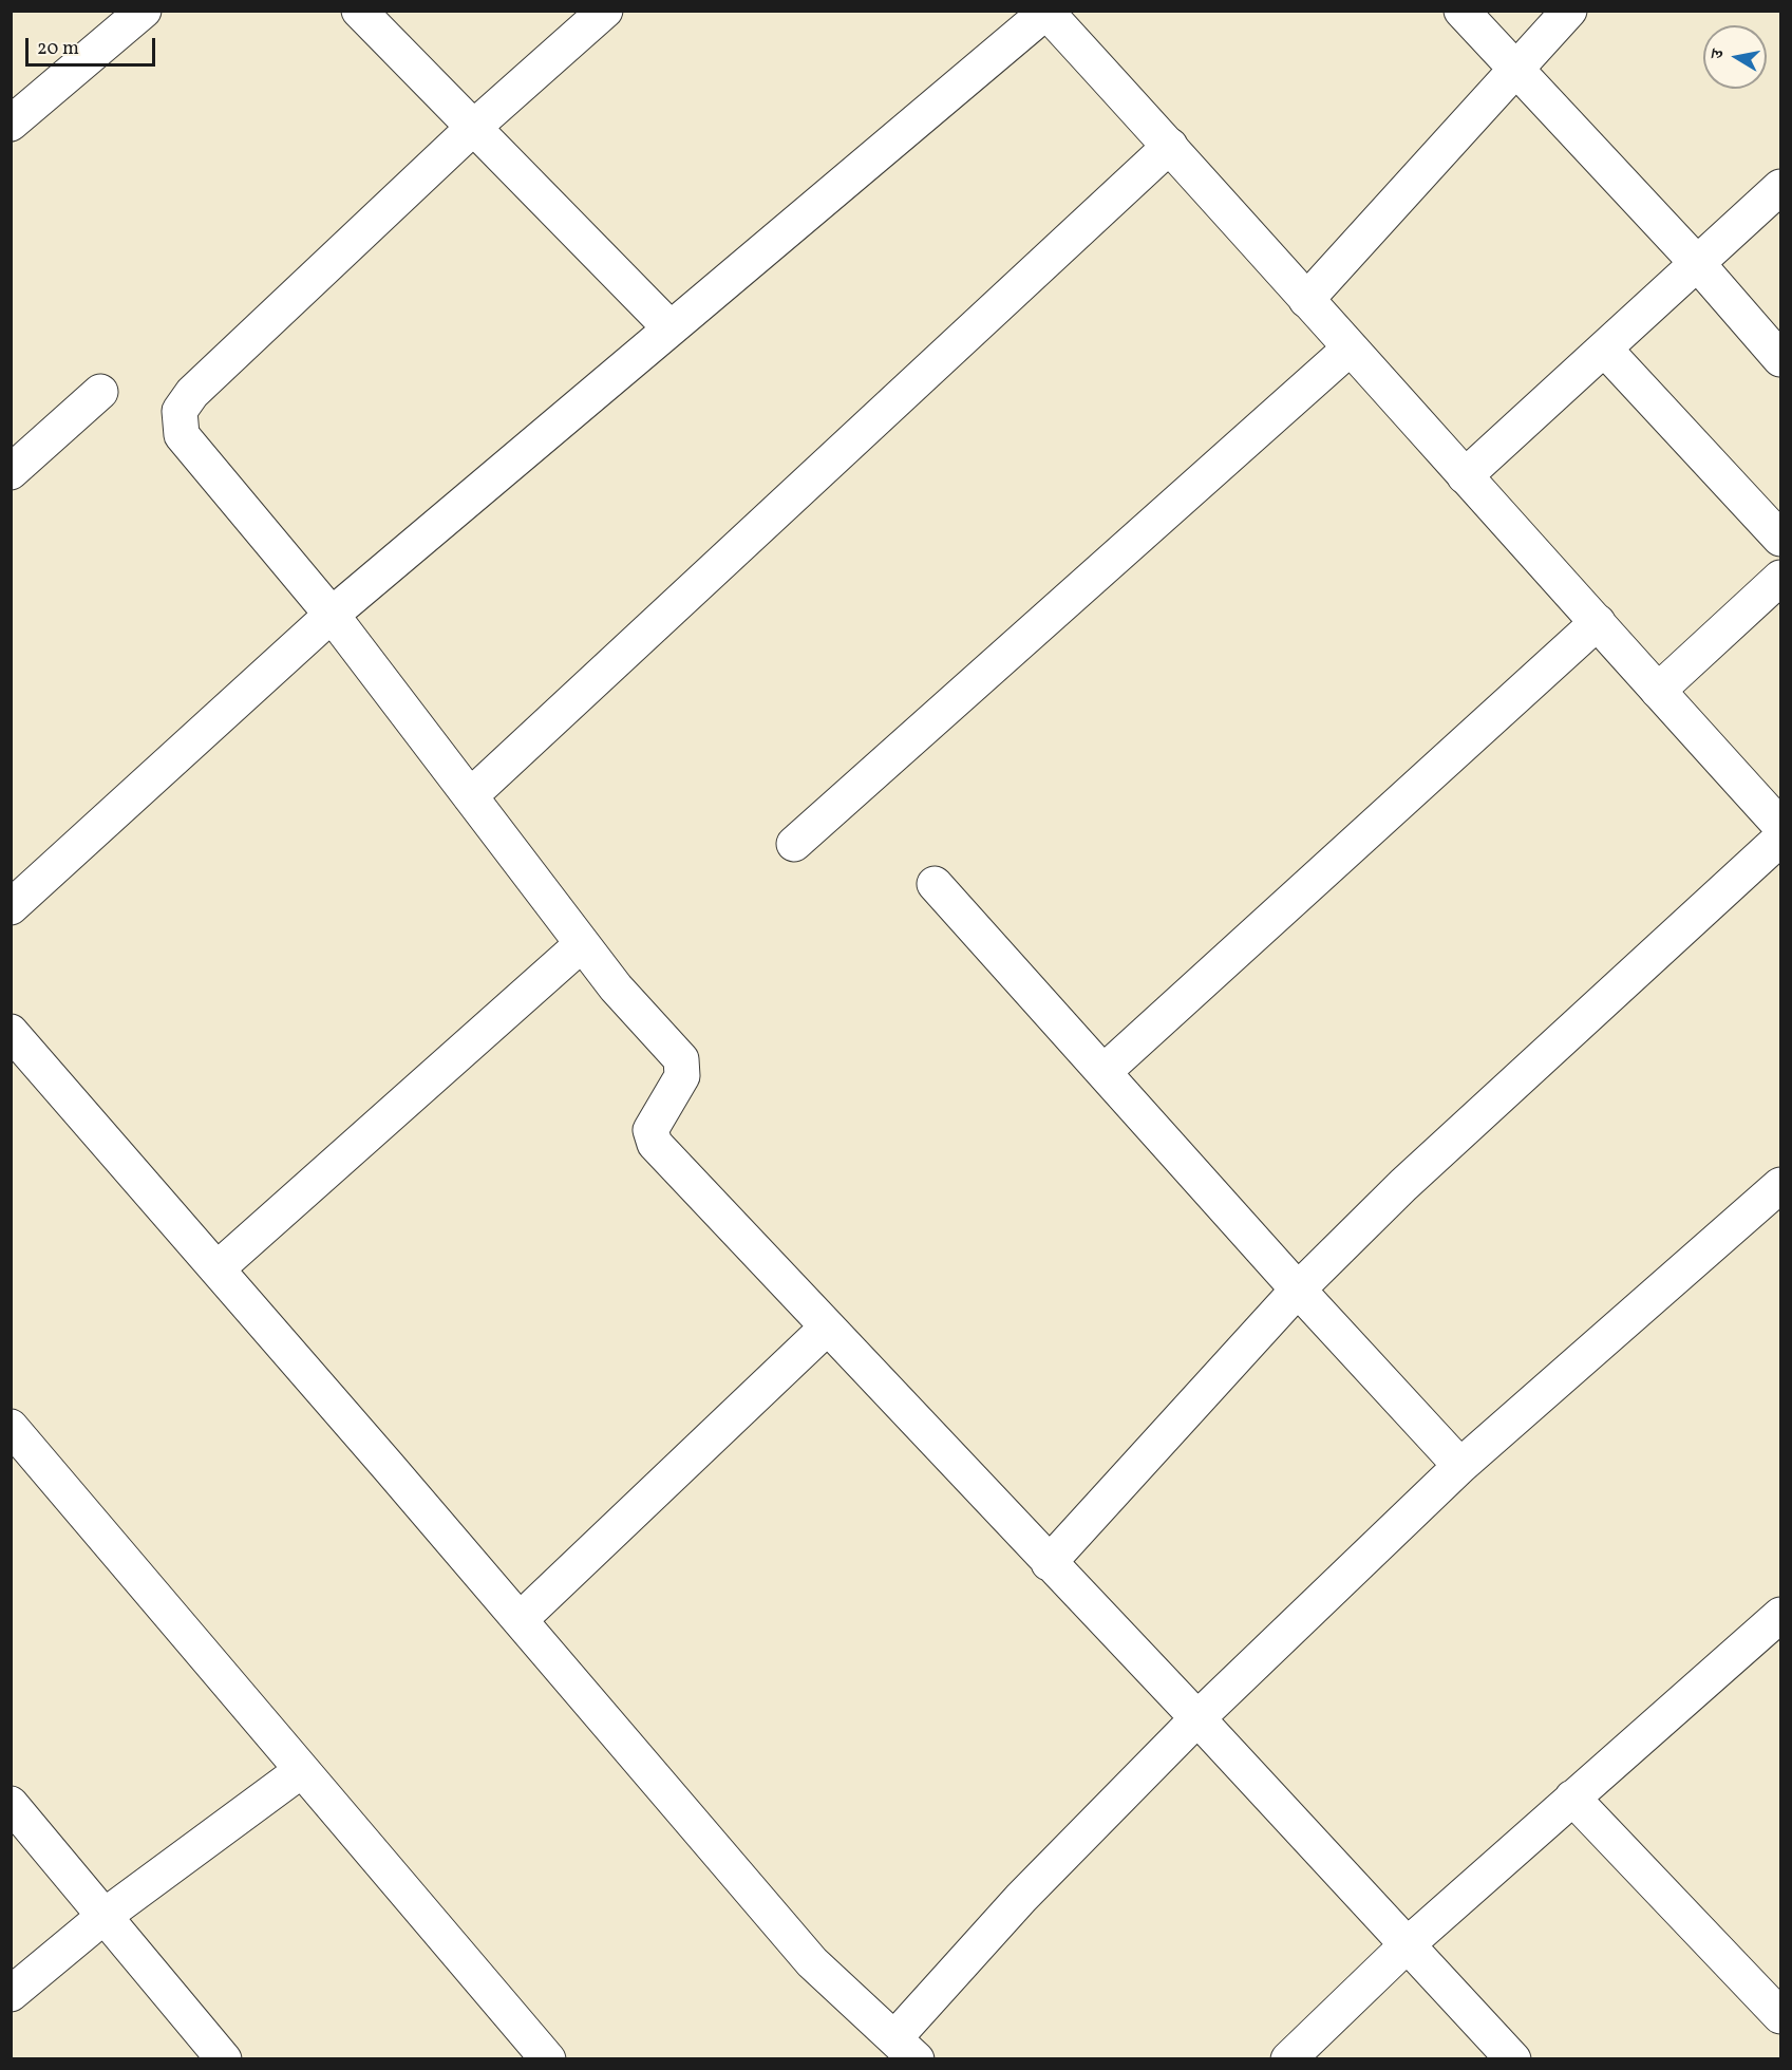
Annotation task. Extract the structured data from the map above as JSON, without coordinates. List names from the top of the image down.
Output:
{
  "scale_bar": "20 m",
  "north": "left"
}
